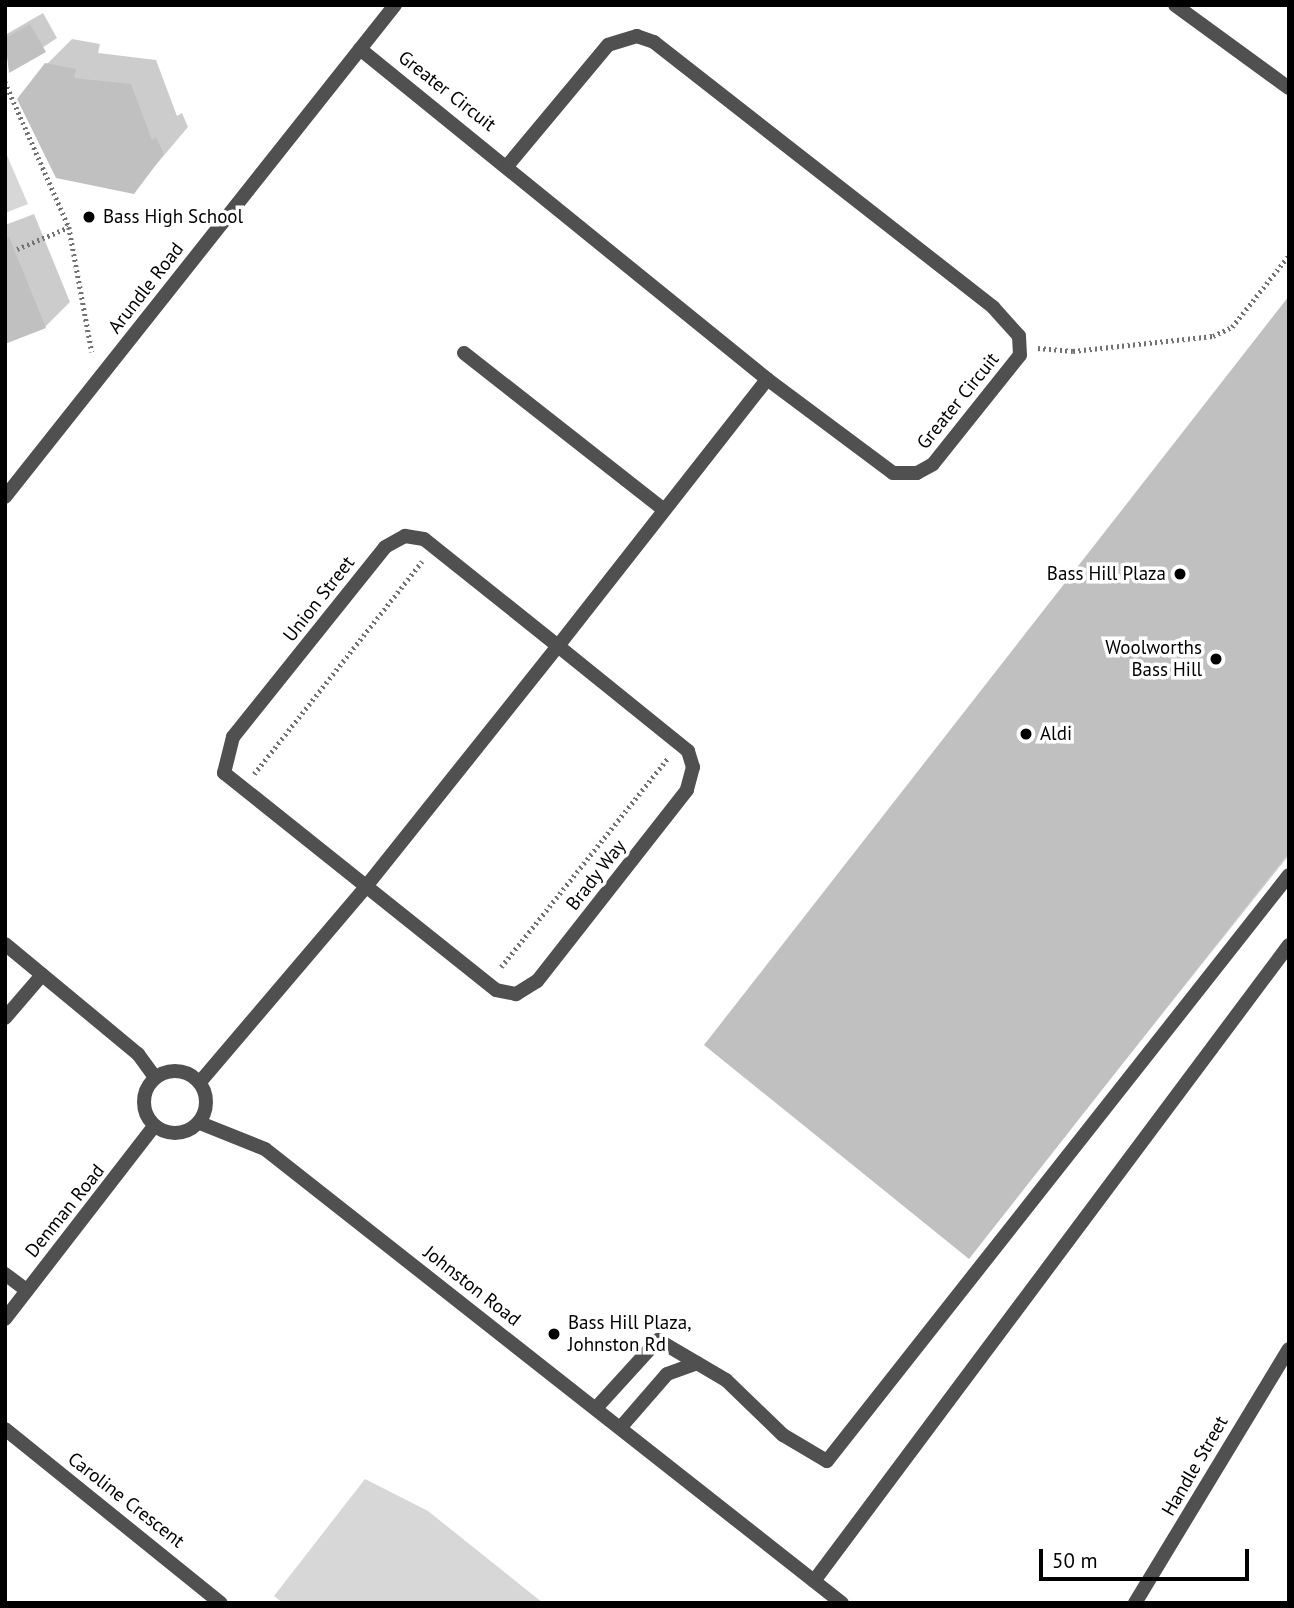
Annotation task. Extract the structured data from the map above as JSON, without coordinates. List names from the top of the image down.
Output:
{
  "streets": {
    "street": [
      "Greater Circuit",
      "Arundle Road",
      "Union Street",
      "Brady Way",
      "Denman Road",
      "Johnston Road",
      "Handle Street",
      "Caroline Crescent"
    ]
  },
  "crossings": [
    ["Greater Circuit", "Arundle Road"],
    ["Union Street", "Brady Way"],
    ["Denman Road", "Johnston Road"]
  ],
  "places": [
    "Bass High School",
    "Bass Hill Plaza",
    "Woolworths Bass Hill",
    "Aldi",
    "Bass Hill Plaza, Johnston Rd"
  ],
  "scale_bar": "50 m"
}
